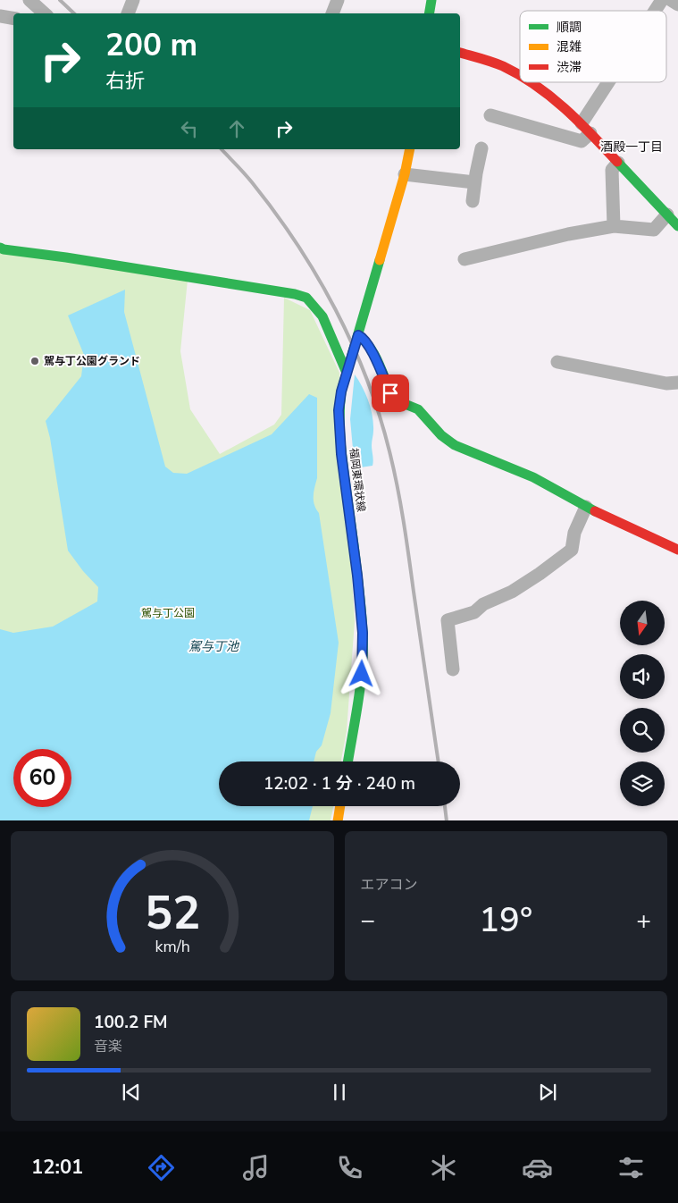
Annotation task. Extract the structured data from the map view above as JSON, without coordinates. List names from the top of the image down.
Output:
{
  "streets": {
    "street": ["福岡東環状線"]
  },
  "districts": ["酒殿一丁目"],
  "water": ["駕与丁池"],
  "parks": ["駕与丁公園"],
  "places": ["駕与丁公園グランド"],
  "legend": ["順調", "混雑", "渋滞"],
  "north": "bottom",
  "page": {
    "turn": ["200 m", "右折"],
    "limit": "60",
    "trip": "12:02 · 1 分 · 240 m",
    "tile": "エアコン",
    "heat": ["−", "19°", "+"],
    "song": ["100.2 FM", "音楽"],
    "tabs": "12:01",
    "gauge": ["52", "km/h"]
  }
}
